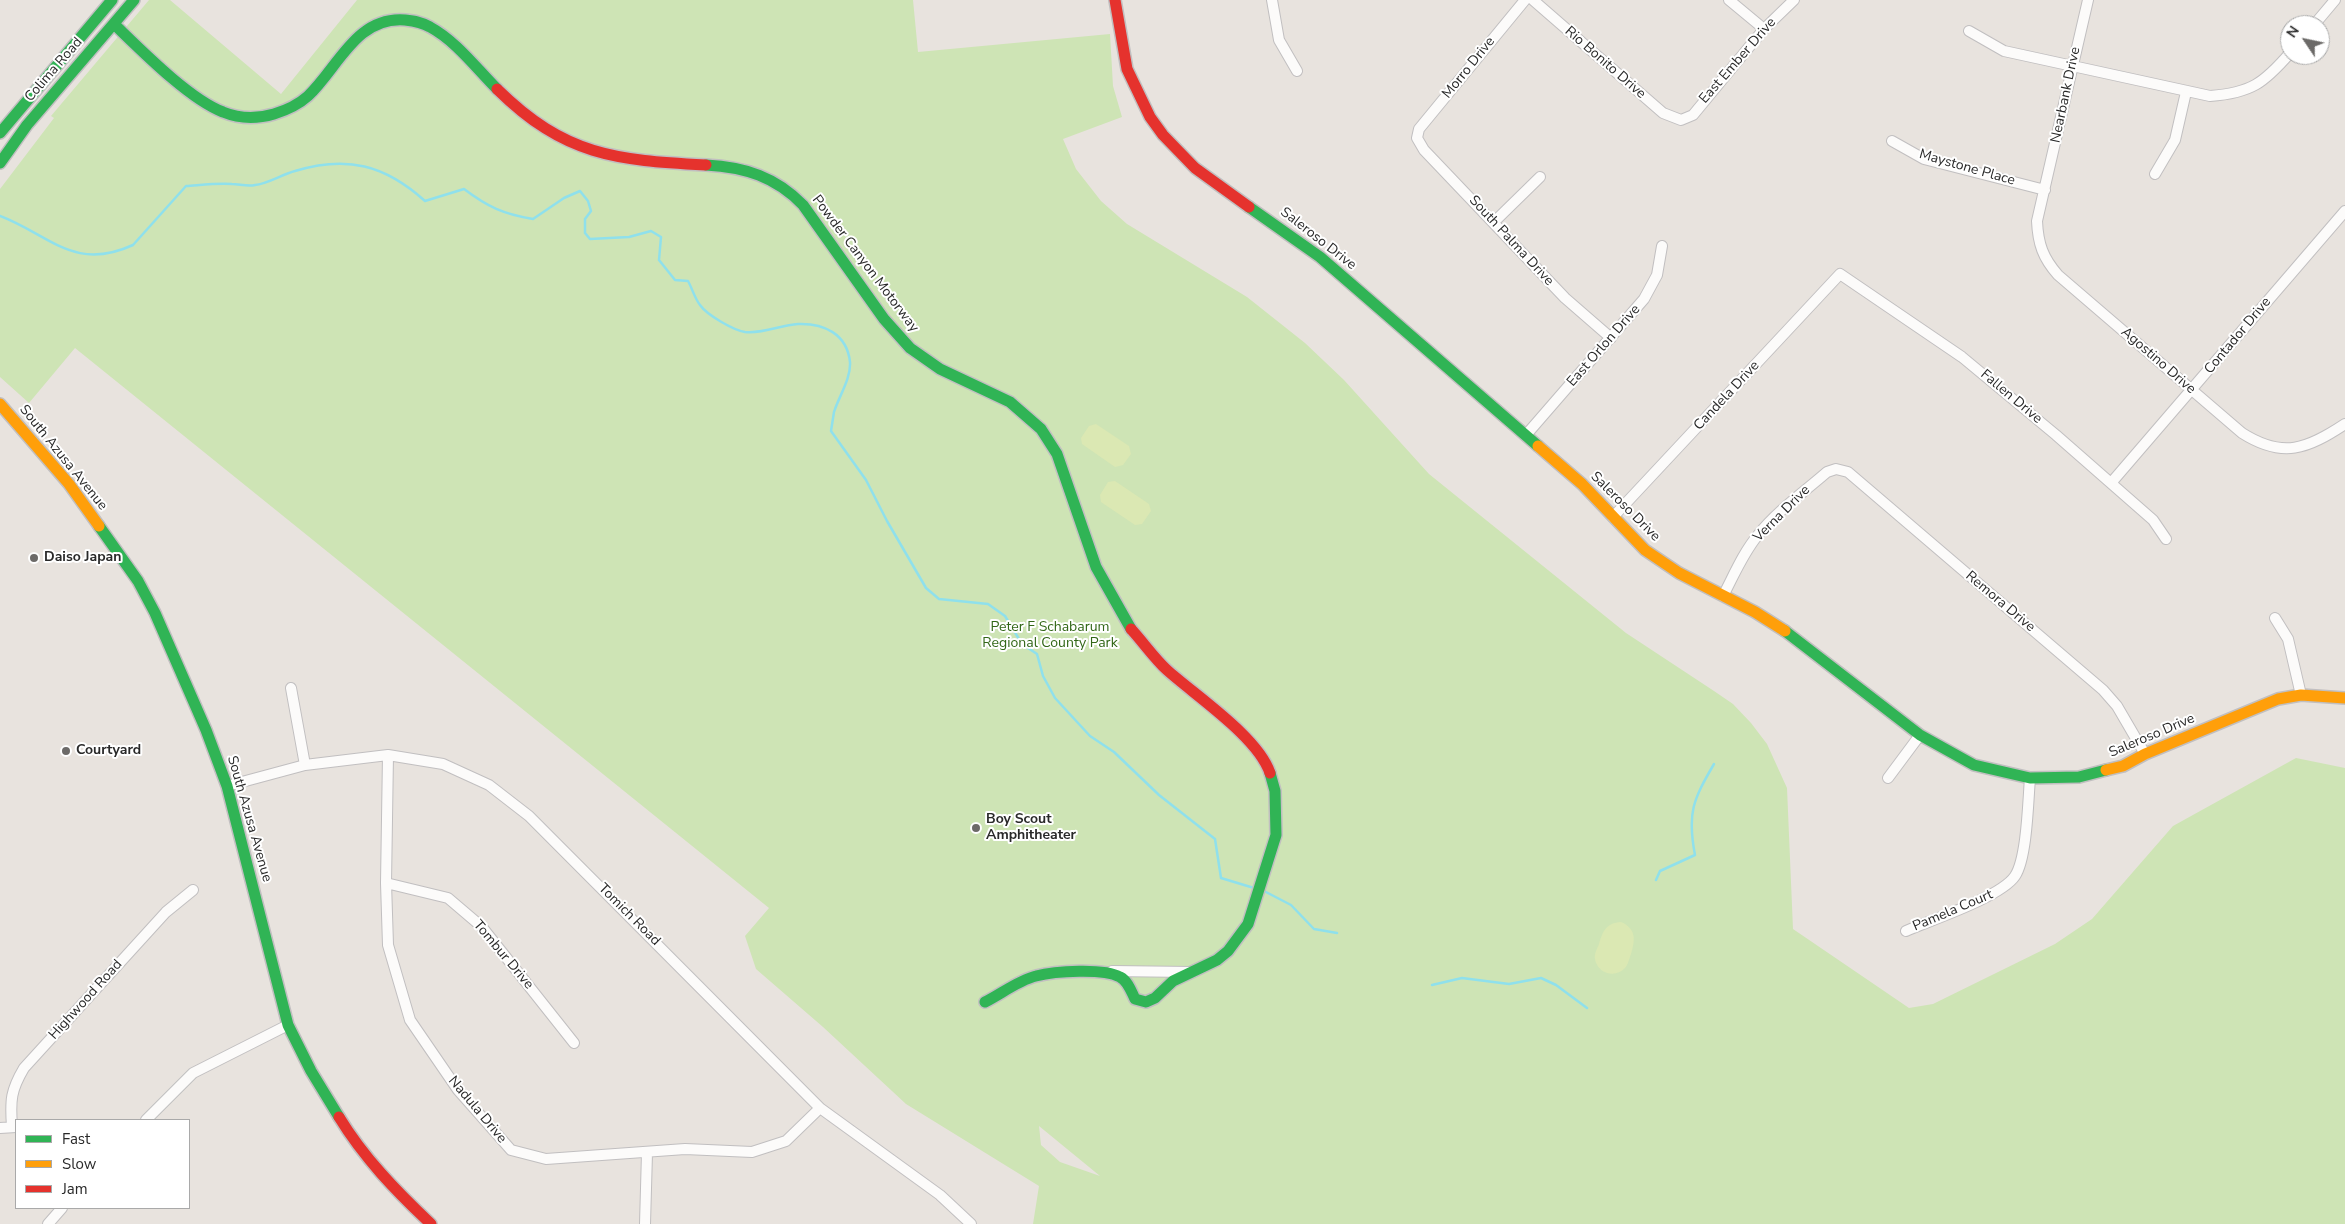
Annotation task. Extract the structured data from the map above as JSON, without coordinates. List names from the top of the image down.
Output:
{
  "streets": {
    "street": [
      "East Ember Drive",
      "Rio Bonito Drive",
      "Morro Drive",
      "Colima Road",
      "Nearbank Drive",
      "Maystone Place",
      "Saleroso Drive",
      "South Palma Drive",
      "Powder Canyon Motorway",
      "Contador Drive",
      "East Orlon Drive",
      "Agostino Drive",
      "Candela Drive",
      "Fallen Drive",
      "South Azusa Avenue",
      "Verna Drive",
      "Remora Drive",
      "Pamela Court",
      "Tomich Road",
      "Tombur Drive",
      "Highwood Road",
      "Nadula Drive"
    ]
  },
  "crossings": [
    ["East Ember Drive", "Rio Bonito Drive"],
    ["Morro Drive", "South Palma Drive"],
    ["Colima Road", "Powder Canyon Motorway"],
    ["Nearbank Drive", "Maystone Place"],
    ["Nearbank Drive", "Agostino Drive"],
    ["Maystone Place", "Agostino Drive"],
    ["Saleroso Drive", "East Orlon Drive"],
    ["Saleroso Drive", "Candela Drive"],
    ["Saleroso Drive", "Verna Drive"],
    ["Saleroso Drive", "Remora Drive"],
    ["Saleroso Drive", "Pamela Court"],
    ["South Palma Drive", "East Orlon Drive"],
    ["Contador Drive", "Agostino Drive"],
    ["Contador Drive", "Fallen Drive"],
    ["Candela Drive", "Fallen Drive"],
    ["South Azusa Avenue", "Tomich Road"],
    ["Verna Drive", "Remora Drive"],
    ["Tomich Road", "Nadula Drive"],
    ["Tombur Drive", "Nadula Drive"]
  ],
  "parks": ["Peter F Schabarum Regional County Park"],
  "places": ["Daiso Japan", "Courtyard", "Boy Scout Amphitheater"],
  "legend": ["Fast", "Slow", "Jam"],
  "north": "top left"
}
